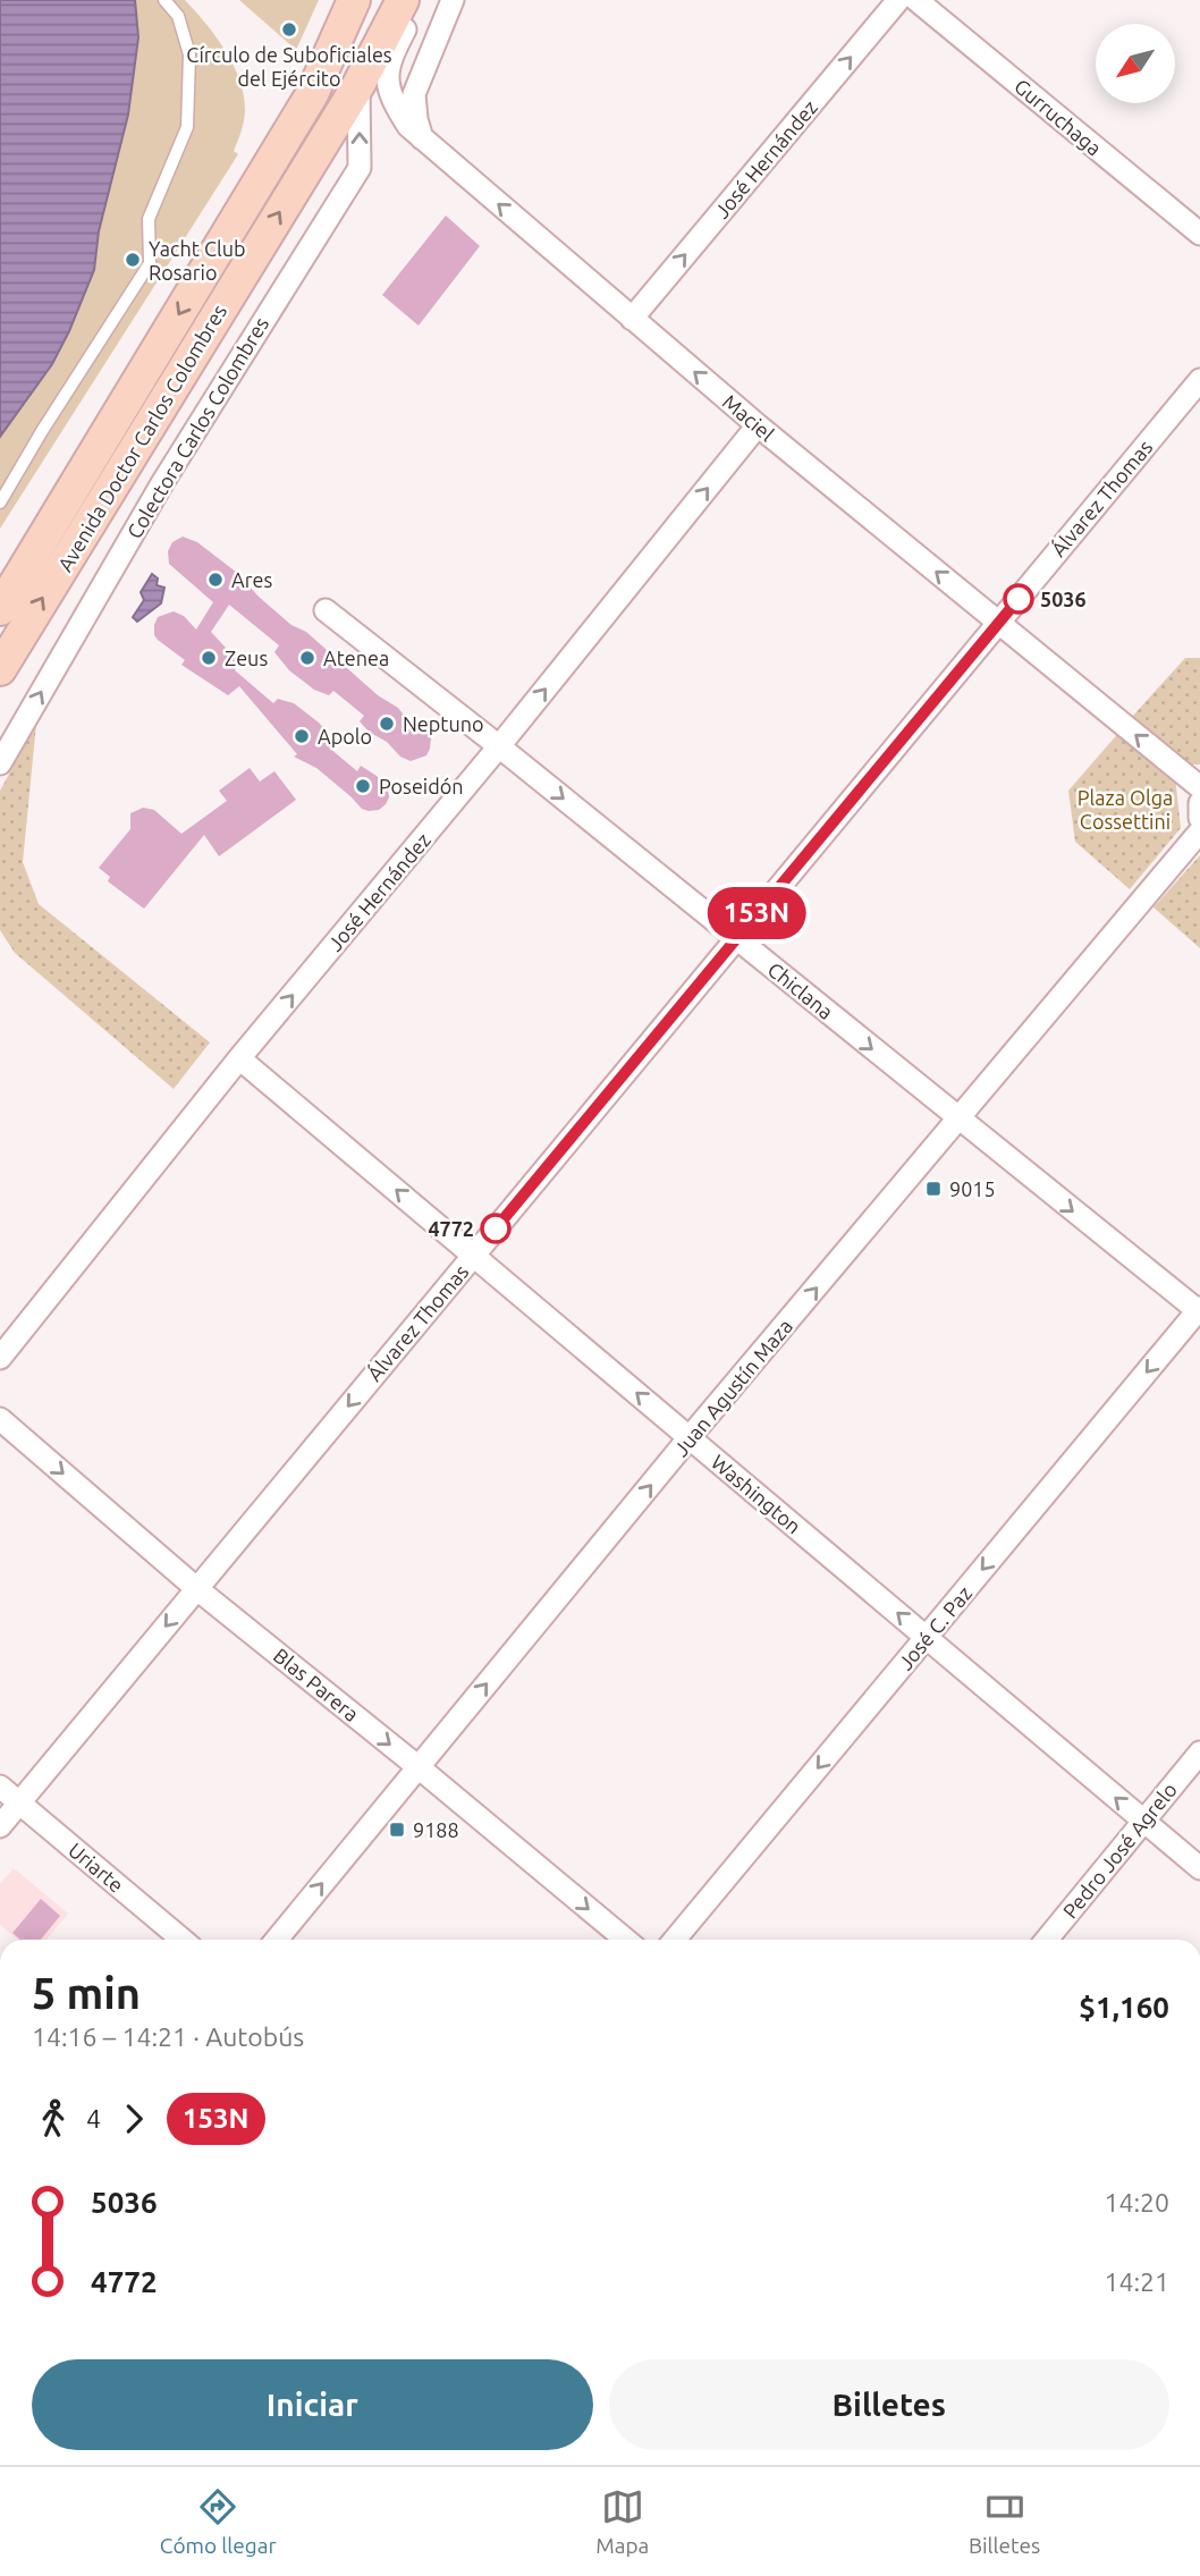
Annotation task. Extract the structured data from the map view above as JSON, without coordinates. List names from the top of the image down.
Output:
{
  "streets": {
    "main road": ["Avenida Doctor Carlos Colombres"],
    "street": [
      "Gurruchaga",
      "José Hernández",
      "Maciel",
      "Colectora Carlos Colombres",
      "Álvarez Thomas",
      "Chiclana",
      "Juan Agustín Maza",
      "Washington",
      "José C. Paz",
      "Blas Parera",
      "Pedro José Agrelo",
      "Uriarte"
    ]
  },
  "crossings": [
    ["José Hernández", "Maciel"],
    ["José Hernández", "Chiclana"],
    ["José Hernández", "Washington"],
    ["Maciel", "Avenida Doctor Carlos Colombres"],
    ["Maciel", "Álvarez Thomas"],
    ["Colectora Carlos Colombres", "Avenida Doctor Carlos Colombres"],
    ["Álvarez Thomas", "Chiclana"],
    ["Álvarez Thomas", "Washington"],
    ["Álvarez Thomas", "Blas Parera"],
    ["Álvarez Thomas", "Uriarte"],
    ["Chiclana", "Juan Agustín Maza"],
    ["Chiclana", "José C. Paz"],
    ["Juan Agustín Maza", "Washington"],
    ["Juan Agustín Maza", "Blas Parera"],
    ["Washington", "José C. Paz"],
    ["Washington", "Pedro José Agrelo"]
  ],
  "one_way": [
    "José Hernández",
    "Maciel",
    "Colectora Carlos Colombres",
    "Álvarez Thomas",
    "Chiclana",
    "Juan Agustín Maza",
    "Washington",
    "José C. Paz",
    "Blas Parera"
  ],
  "parks": ["Plaza Olga Cossettini"],
  "places": {
    "other": [
      "Círculo de Suboficiales del Ejército",
      "Yacht Club Rosario",
      "Ares",
      "5036",
      "Zeus",
      "Atenea",
      "Neptuno",
      "Apolo",
      "Poseidón",
      "4772"
    ],
    "transit": ["9015", "9188"]
  },
  "lines": ["bus line 153N"],
  "north": "bottom left",
  "page": {
    "on_map": "153N",
    "heading": ["5 min", "14:16 – 14:21 · Autobús", "$1,160"],
    "legs": ["4", "153N"],
    "list": [
      {
        "name": "5036",
        "value": "14:20"
      },
      {
        "name": "4772",
        "value": "14:21"
      }
    ],
    "buttons": ["Iniciar", "Billetes"],
    "tabs": ["Cómo llegar", "Mapa", "Billetes"]
  }
}
